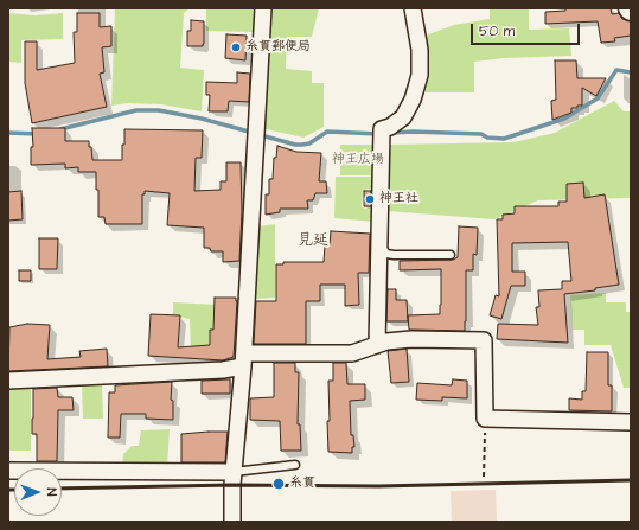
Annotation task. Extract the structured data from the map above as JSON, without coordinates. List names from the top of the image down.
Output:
{
  "districts": ["見延"],
  "parks": ["神王広場"],
  "places": ["糸貫郵便局", "神王社", "糸貫"],
  "scale_bar": "50 m",
  "north": "right"
}
